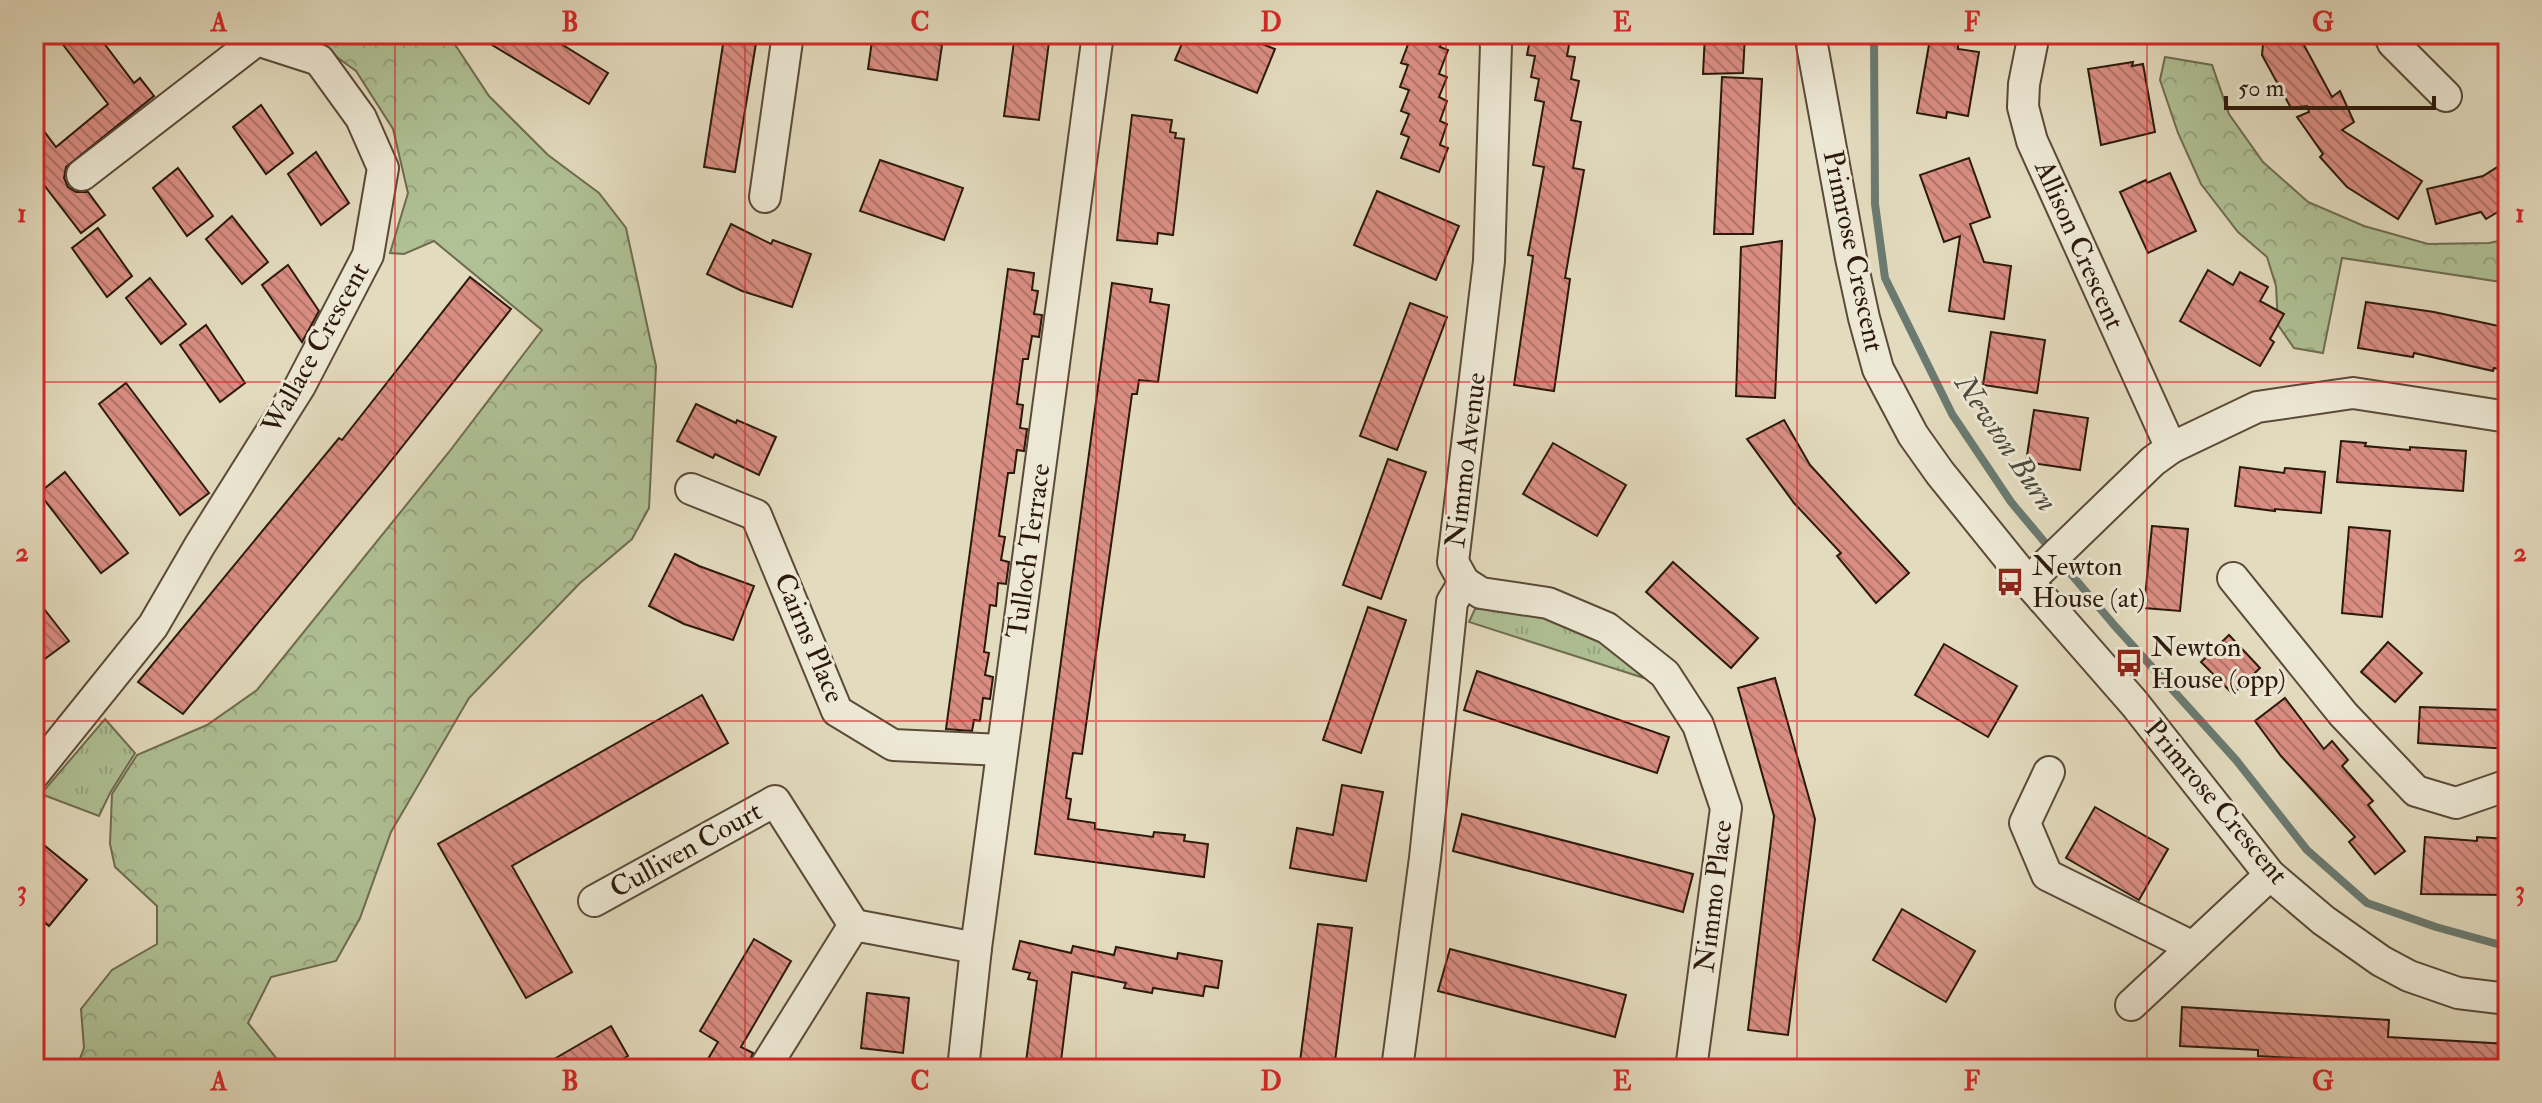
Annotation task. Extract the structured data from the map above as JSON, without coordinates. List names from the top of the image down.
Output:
{
  "streets": {
    "street": [
      "Allison Crescent",
      "Primrose Crescent",
      "Wallace Crescent",
      "Nimmo Avenue",
      "Tulloch Terrace",
      "Cairns Place",
      "Culliven Court",
      "Nimmo Place"
    ]
  },
  "crossings": [
    ["Nimmo Avenue", "Nimmo Place"],
    ["Tulloch Terrace", "Cairns Place"]
  ],
  "water": ["Newton Burn"],
  "places": {
    "bus stop": ["Newton House (at)", "Newton House (opp)"]
  },
  "scale_bar": "50 m",
  "grid": {
    "columns": [
      "A",
      "B",
      "C",
      "D",
      "E",
      "F",
      "G"
    ],
    "rows": ["1", "2", "3"]
  }
}
